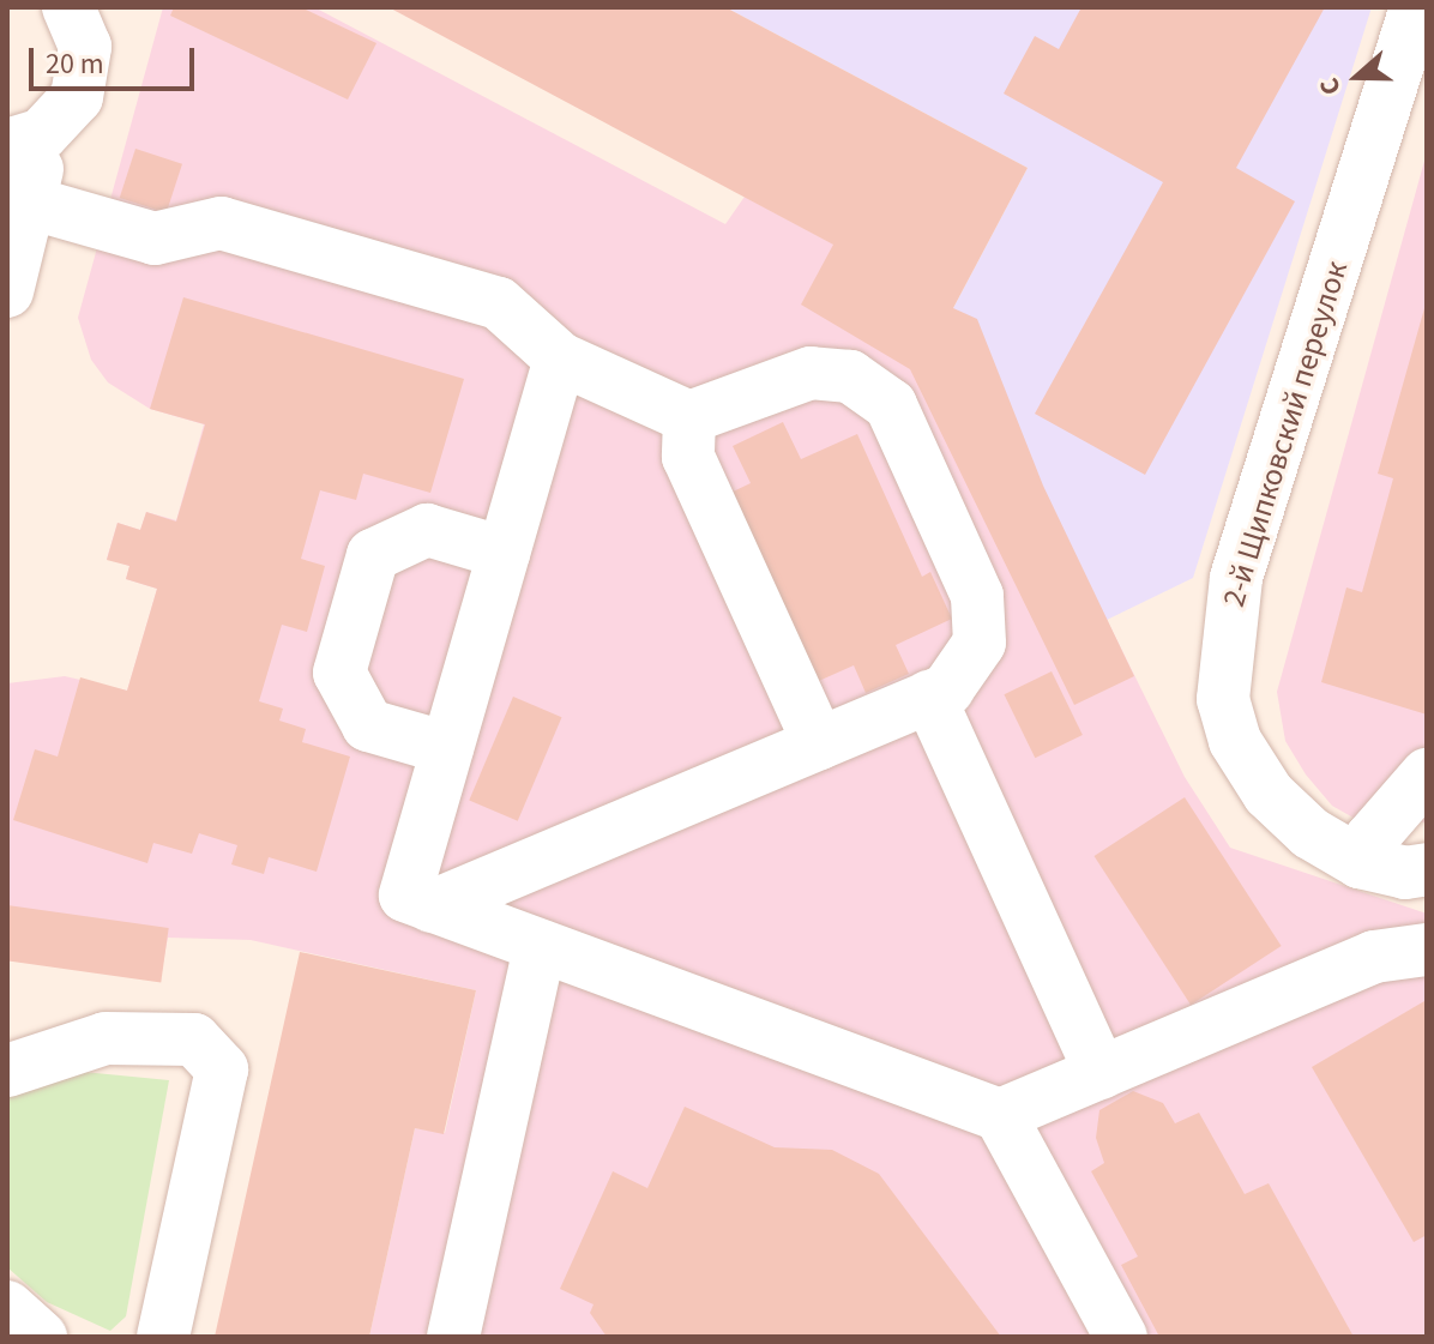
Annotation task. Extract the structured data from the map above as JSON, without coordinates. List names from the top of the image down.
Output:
{
  "streets": {
    "street": ["2-й Щипковский переулок"]
  },
  "scale_bar": "20 m",
  "north": "left"
}
